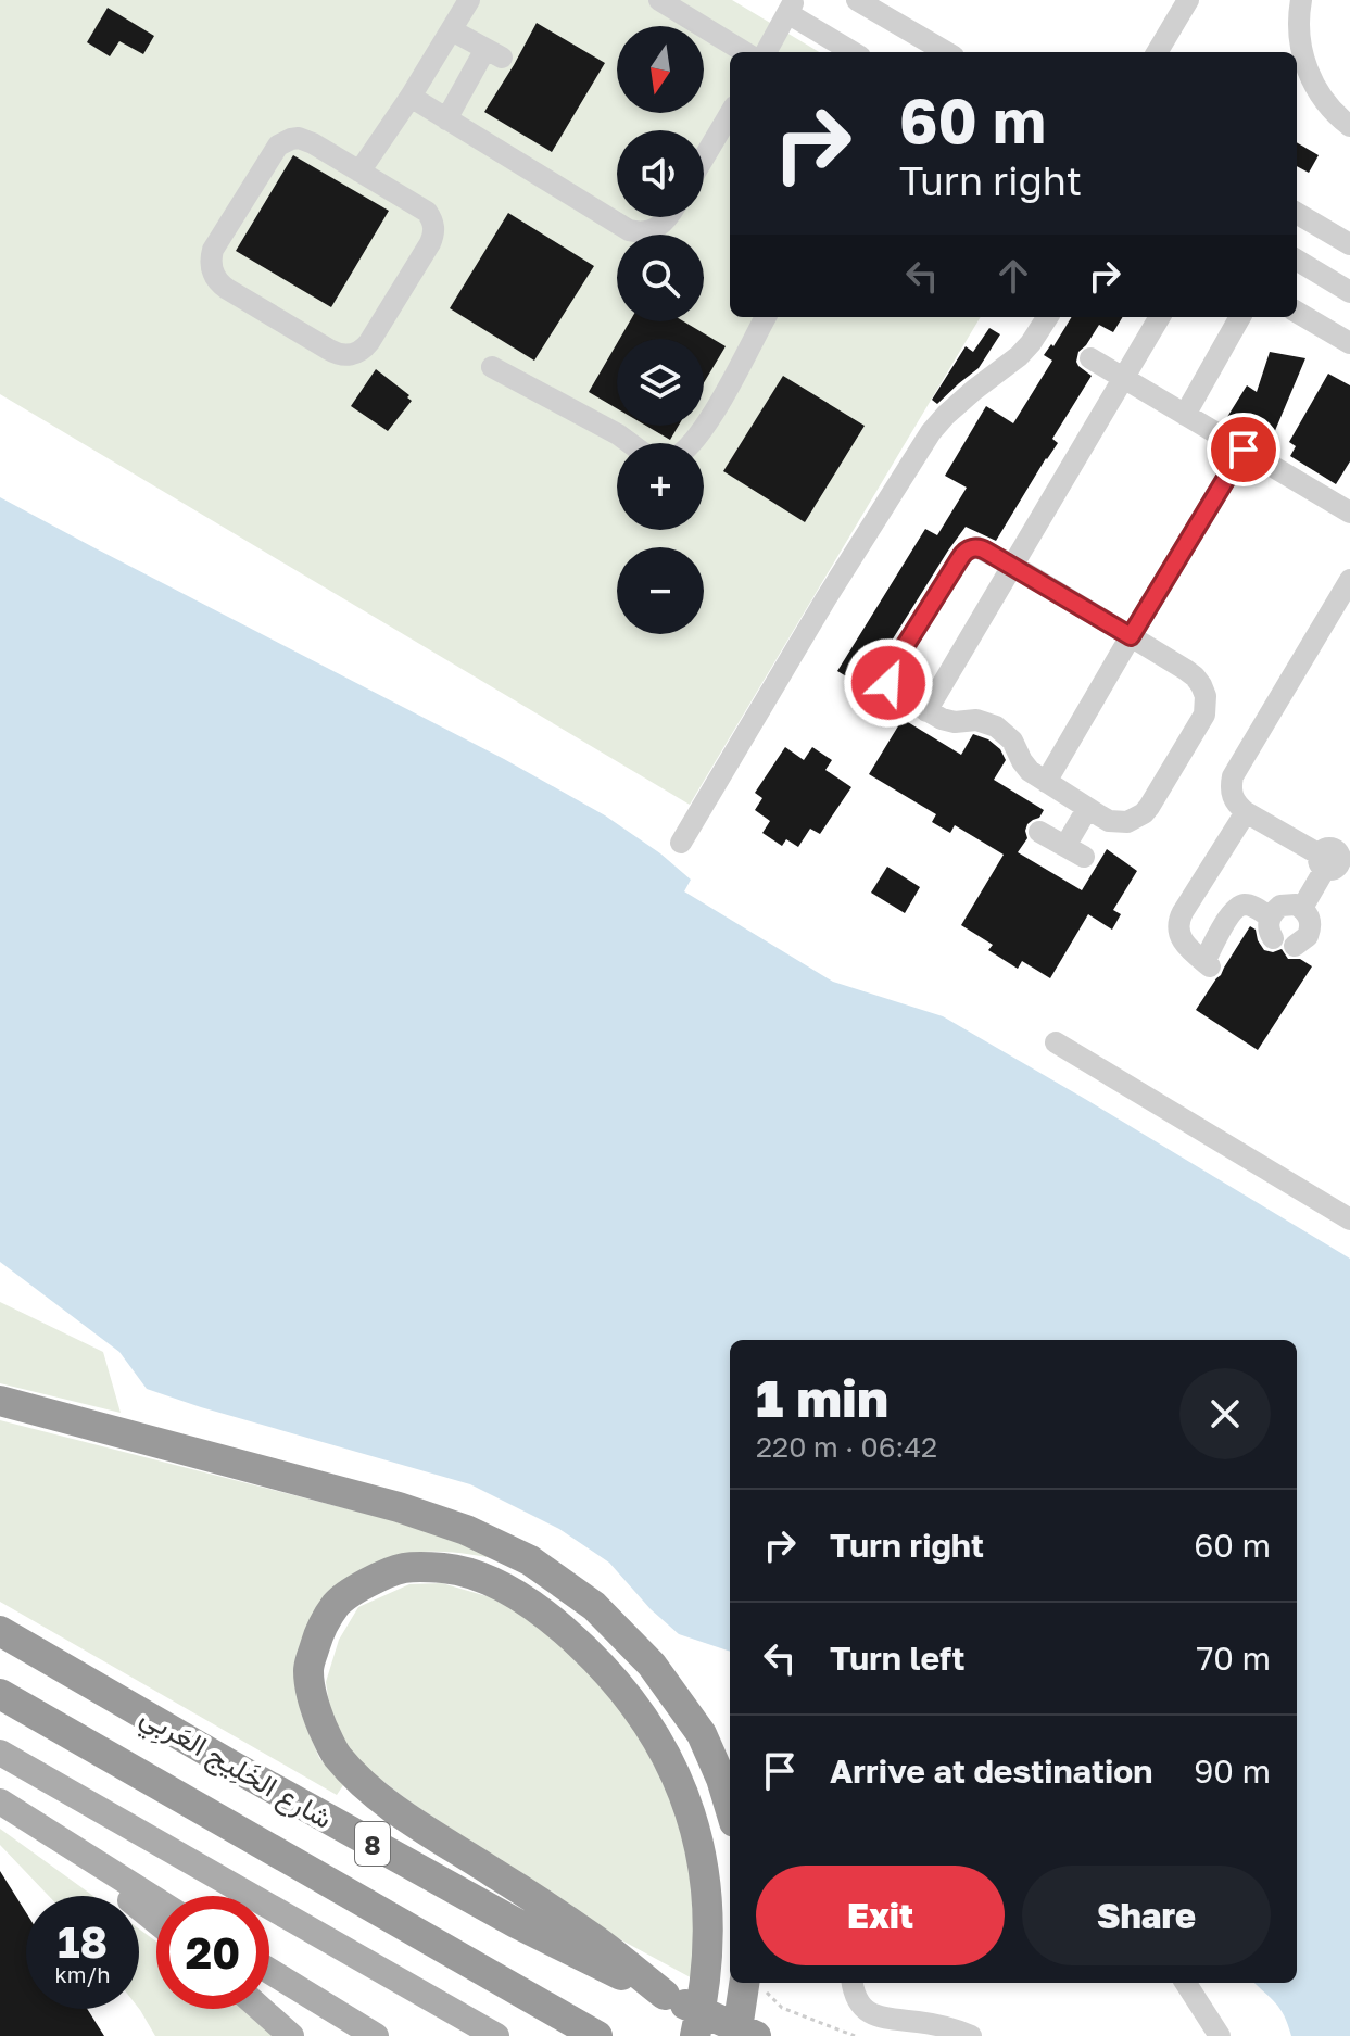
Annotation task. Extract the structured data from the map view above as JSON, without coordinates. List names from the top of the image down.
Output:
{
  "streets": {
    "highway": ["شارع الخَلِيج العَربِي", "8"]
  },
  "north": "bottom",
  "page": {
    "map_buttons": ["+", "−"],
    "turn": ["60 m", "Turn right"],
    "heading": ["1 min", "220 m · 06:42"],
    "list": [
      {
        "name": "Turn right",
        "value": "60 m"
      },
      {
        "name": "Turn left",
        "value": "70 m"
      },
      {
        "name": "Arrive at destination",
        "value": "90 m"
      }
    ],
    "buttons": ["Exit", "Share"],
    "speed": "18 km/h",
    "limit": "20"
  }
}
